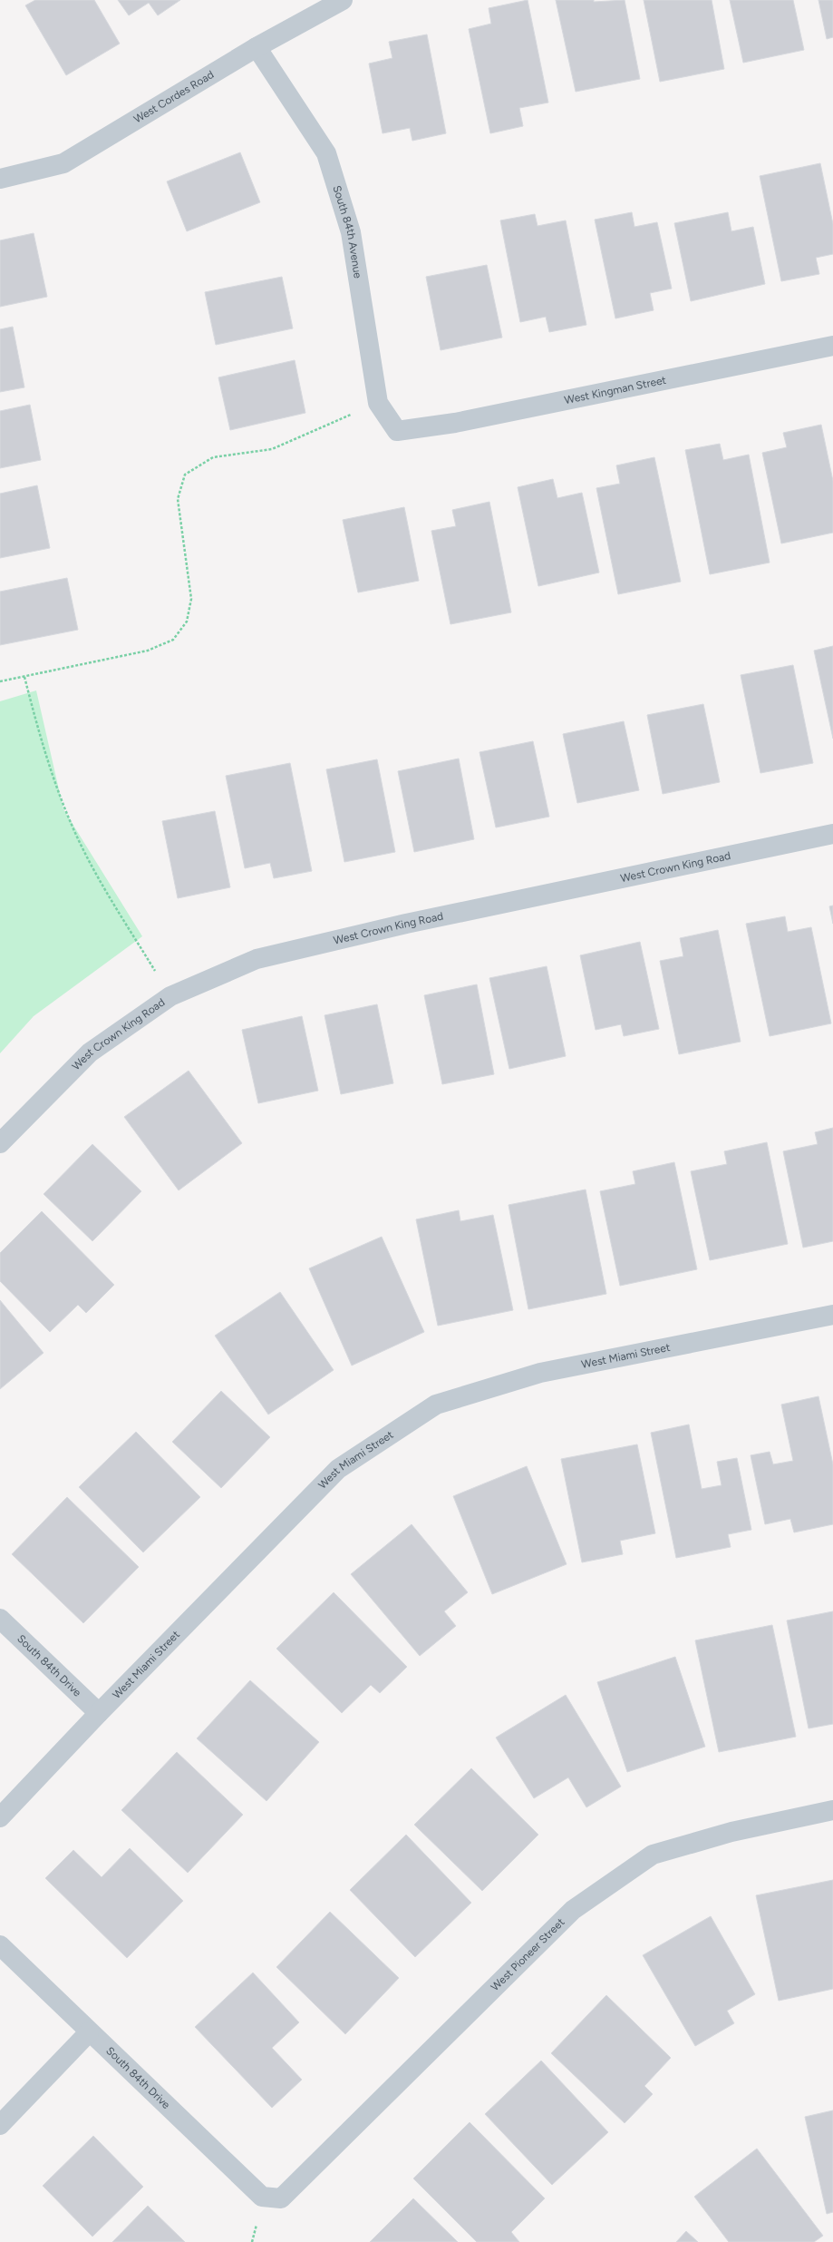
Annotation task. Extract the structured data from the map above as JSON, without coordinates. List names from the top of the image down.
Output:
{
  "streets": {
    "street": [
      "West Cordes Road",
      "South 84th Avenue",
      "West Kingman Street",
      "West Crown King Road",
      "West Miami Street",
      "South 84th Drive",
      "West Pioneer Street"
    ]
  },
  "crossings": [
    ["West Cordes Road", "South 84th Avenue"],
    ["South 84th Avenue", "West Kingman Street"],
    ["West Miami Street", "South 84th Drive"],
    ["South 84th Drive", "West Pioneer Street"]
  ]
}
